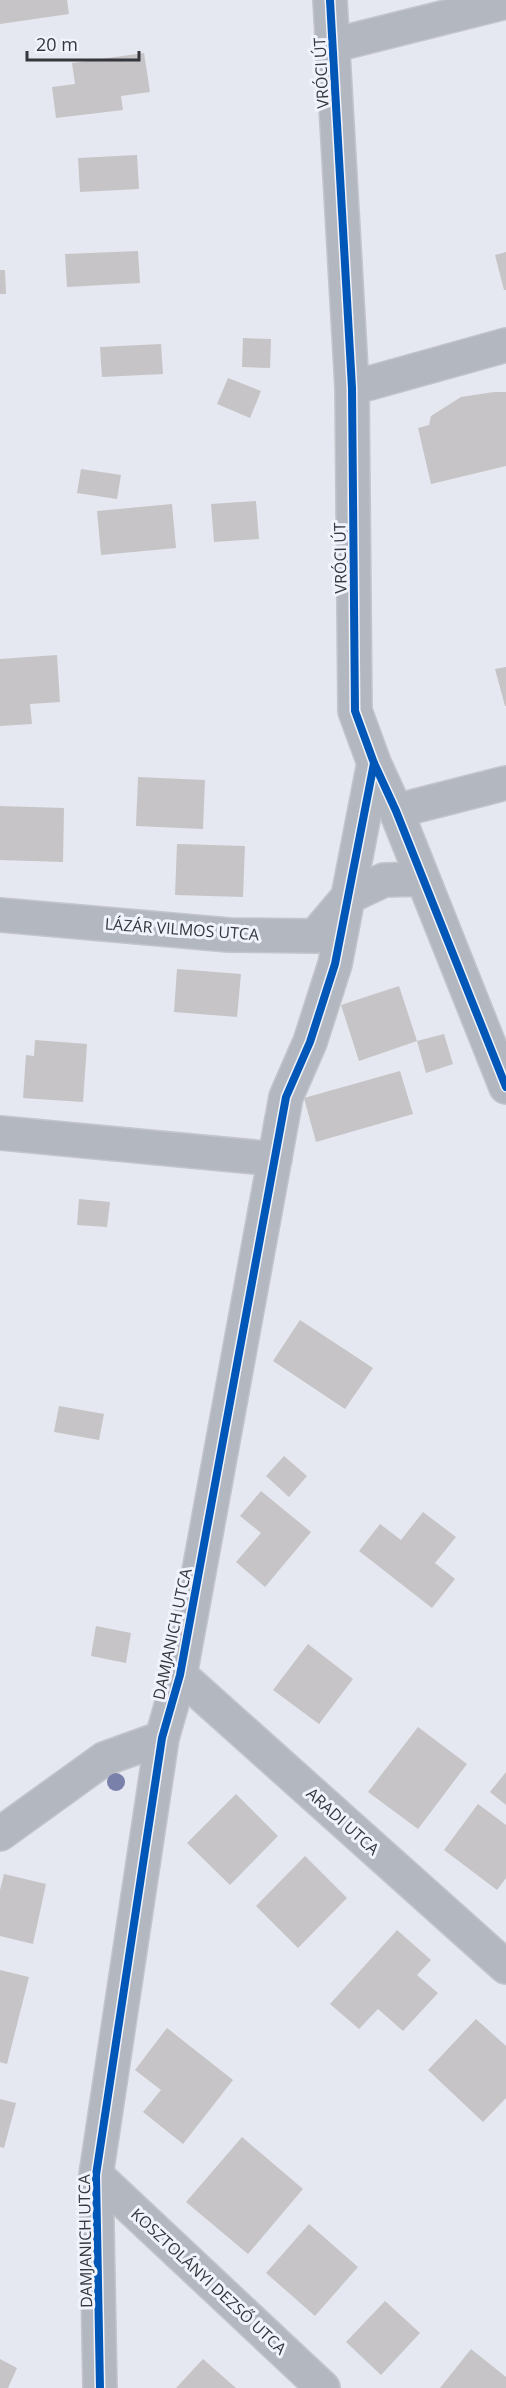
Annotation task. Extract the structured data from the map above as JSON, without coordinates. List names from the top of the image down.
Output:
{
  "streets": {
    "street": [
      "VRÓCI ÚT",
      "LÁZÁR VILMOS UTCA",
      "DAMJANICH UTCA",
      "ARADI UTCA",
      "KOSZTOLÁNYI DEZSŐ UTCA"
    ]
  },
  "crossings": [
    ["VRÓCI ÚT", "DAMJANICH UTCA"],
    ["LÁZÁR VILMOS UTCA", "DAMJANICH UTCA"],
    ["DAMJANICH UTCA", "ARADI UTCA"],
    ["DAMJANICH UTCA", "KOSZTOLÁNYI DEZSŐ UTCA"]
  ],
  "scale_bar": "20 m"
}
